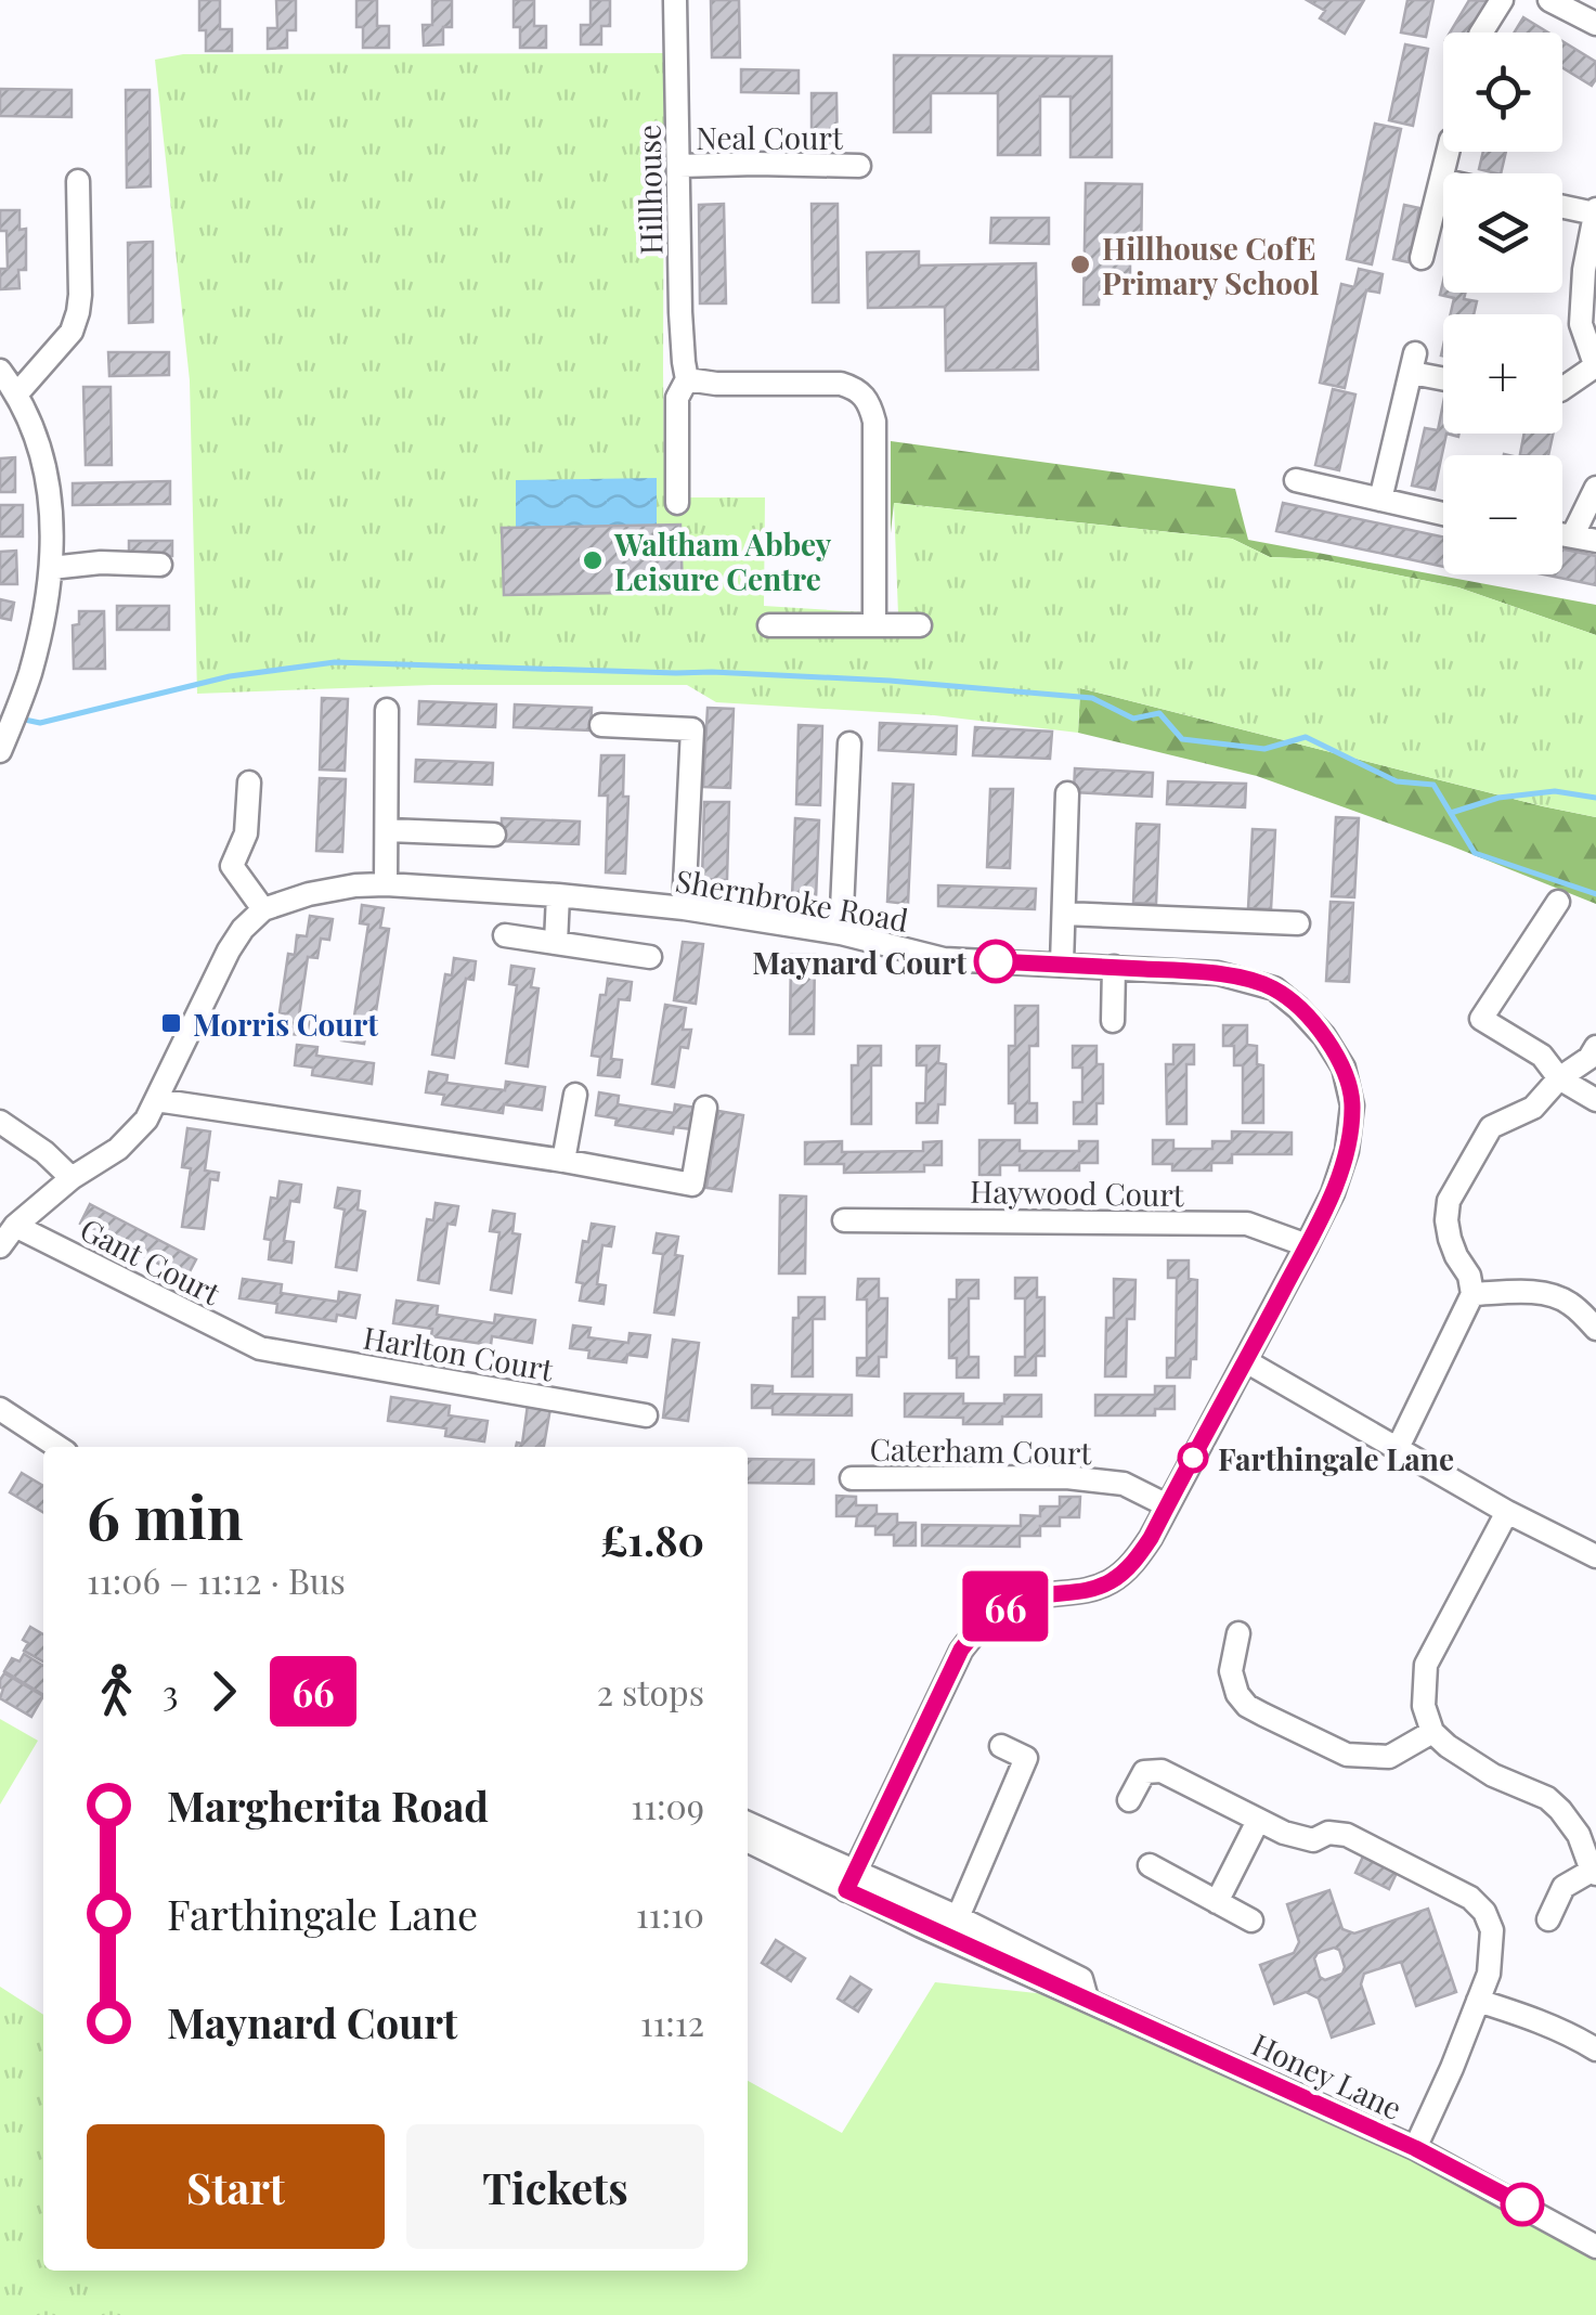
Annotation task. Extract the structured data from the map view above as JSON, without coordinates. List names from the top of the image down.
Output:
{
  "streets": {
    "street": [
      "Neal Court",
      "Hillhouse",
      "Shernbroke Road",
      "Haywood Court",
      "Gant Court",
      "Harlton Court",
      "Caterham Court",
      "Honey Lane"
    ]
  },
  "crossings": [
    ["Neal Court", "Hillhouse"],
    ["Shernbroke Road", "Haywood Court"],
    ["Shernbroke Road", "Caterham Court"],
    ["Shernbroke Road", "Honey Lane"],
    ["Gant Court", "Harlton Court"]
  ],
  "places": {
    "other": [
      "Hillhouse CofE Primary School",
      "Waltham Abbey Leisure Centre",
      "Maynard Court",
      "Farthingale Lane"
    ],
    "transit": ["Morris Court"]
  },
  "lines": ["bus line 66"],
  "page": {
    "on_map": "66",
    "map_buttons": ["+", "−"],
    "heading": ["6 min", "11:06 – 11:12 · Bus", "£1.80"],
    "legs": ["3", "66", "2 stops"],
    "list": [
      {
        "name": "Margherita Road",
        "value": "11:09"
      },
      {
        "name": "Farthingale Lane",
        "value": "11:10"
      },
      {
        "name": "Maynard Court",
        "value": "11:12"
      }
    ],
    "buttons": ["Start", "Tickets"]
  }
}
